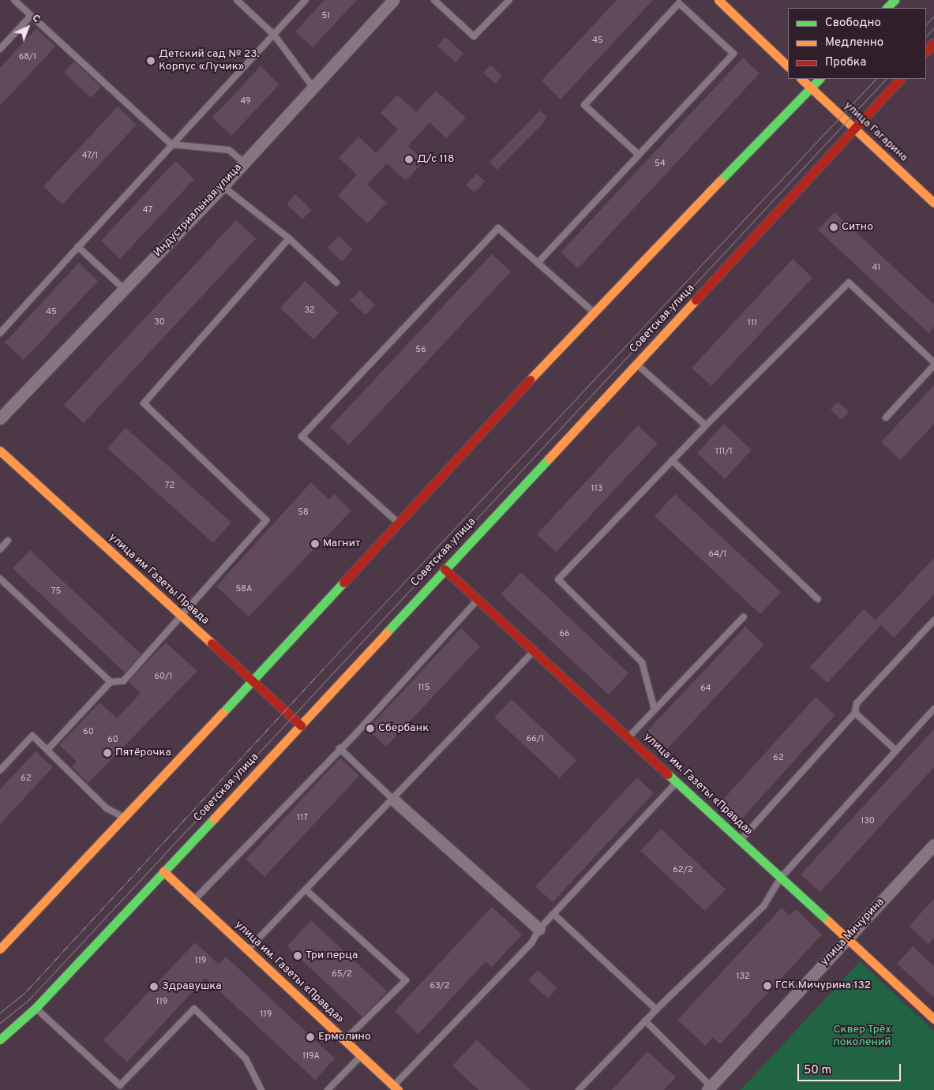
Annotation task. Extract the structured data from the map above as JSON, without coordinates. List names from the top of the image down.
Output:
{
  "streets": {
    "main road": [
      "улица Гагарина",
      "Советская улица",
      "улица им Газеты Правда",
      "улица им. Газеты «Правда»"
    ],
    "street": ["Индустриальная улица", "улица Мичурина"]
  },
  "crossings": [
    ["улица Гагарина", "Советская улица"],
    ["Советская улица", "улица им Газеты Правда"],
    ["Советская улица", "улица им. Газеты «Правда»"],
    ["улица им. Газеты «Правда»", "улица Мичурина"]
  ],
  "parks": ["Сквер Трёх поколений"],
  "places": [
    "Детский сад № 23. Корпус «Лучик»",
    "Д/с 118",
    "Ситно",
    "Магнит",
    "Сбербанк",
    "Пятёрочка",
    "Три перца",
    "ГСК Мичурина 132",
    "Здравушка",
    "Ермолино"
  ],
  "house_numbers": [
    "51",
    "45",
    "68/1",
    "49",
    "47/1",
    "54",
    "47",
    "41",
    "32",
    "45",
    "30",
    "111",
    "56",
    "111/1",
    "72",
    "113",
    "58",
    "64/1",
    "58А",
    "75",
    "66",
    "60/1",
    "115",
    "64",
    "60",
    "66/1",
    "60",
    "62",
    "62",
    "117",
    "130",
    "62/2",
    "119",
    "65/2",
    "132",
    "63/2",
    "119",
    "119",
    "119А"
  ],
  "legend": ["Свободно", "Медленно", "Пробка"],
  "scale_bar": "50 m",
  "north": "top right"
}
